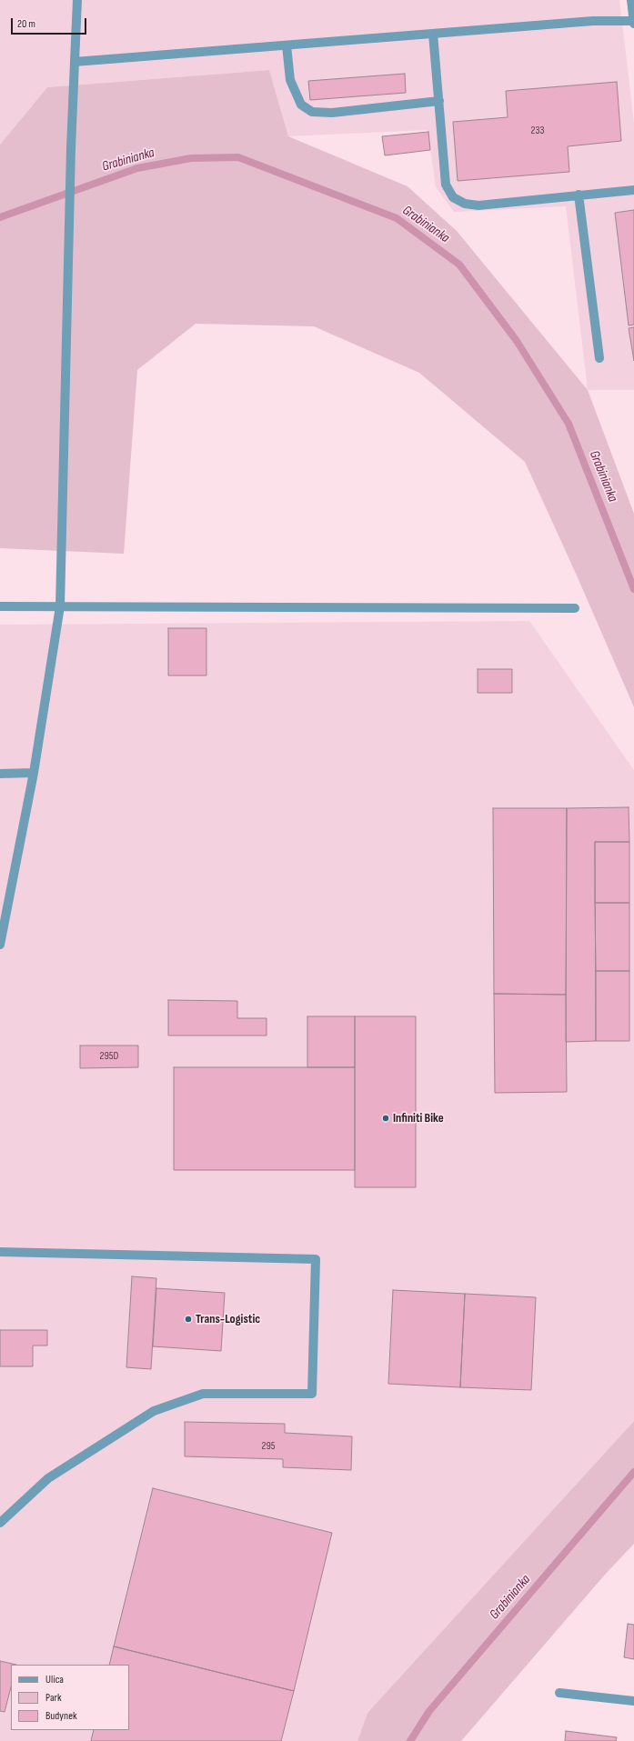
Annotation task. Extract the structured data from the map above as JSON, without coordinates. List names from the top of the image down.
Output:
{
  "water": ["Grabinianka"],
  "places": ["Infiniti Bike", "Trans-Logistic"],
  "house_numbers": ["233", "295D", "295"],
  "legend": ["Ulica", "Park", "Budynek"],
  "scale_bar": "20 m"
}
